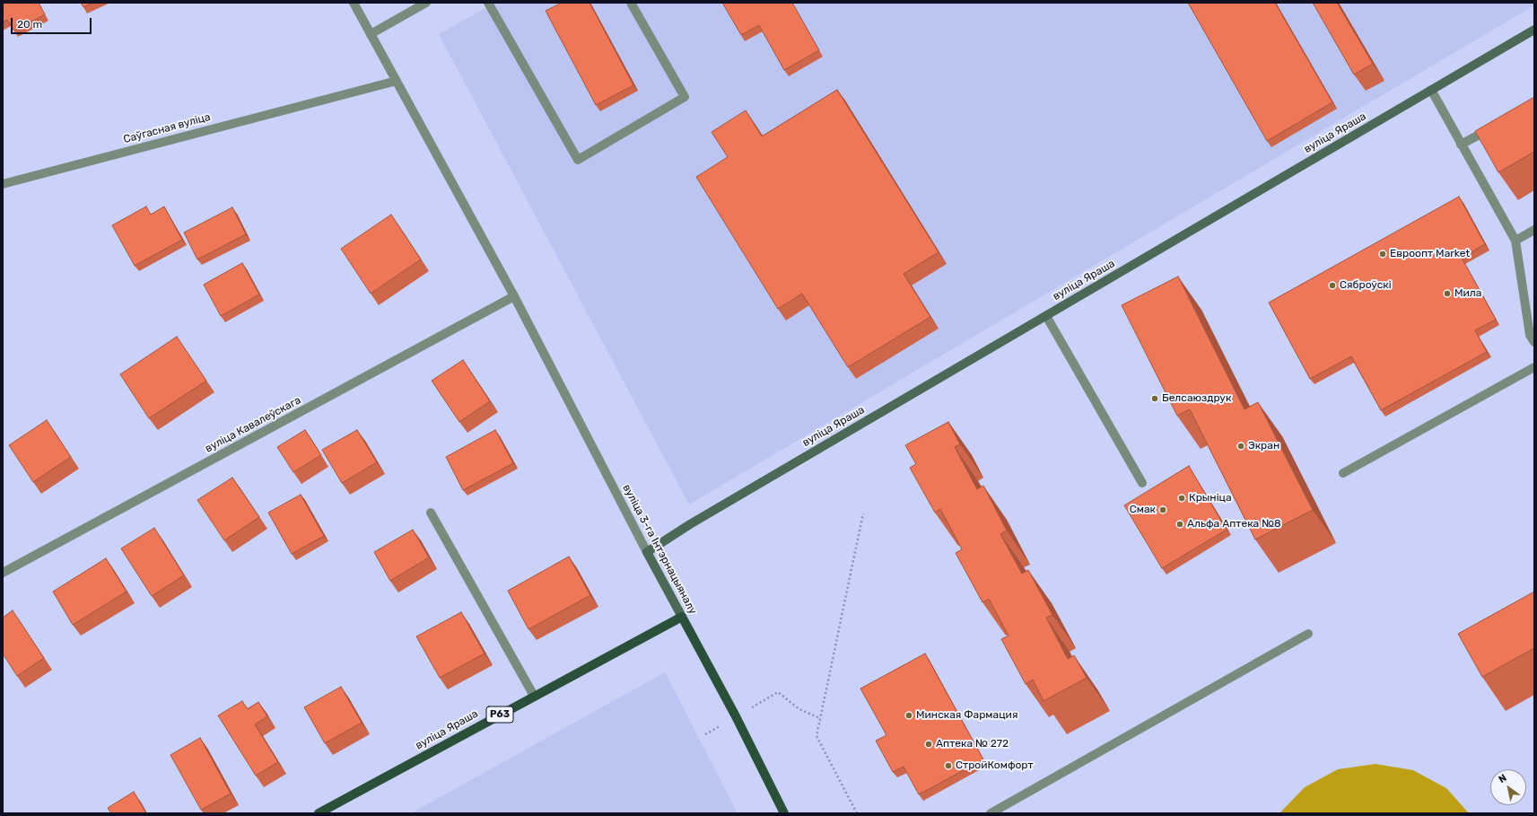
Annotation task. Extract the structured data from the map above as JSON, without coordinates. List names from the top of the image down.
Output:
{
  "streets": {
    "main road": ["вуліца Яраша", "вуліца 3-га Інтэрнацыяналу", "Р63"],
    "street": ["Саўгасная вуліца", "вуліца Кавалеўскага"]
  },
  "crossings": [
    ["Саўгасная вуліца", "вуліца 3-га Інтэрнацыяналу"],
    ["вуліца Яраша", "вуліца 3-га Інтэрнацыяналу"],
    ["вуліца Кавалеўскага", "вуліца 3-га Інтэрнацыяналу"]
  ],
  "places": [
    "Евроопт Market",
    "Сяброўскі",
    "Мила",
    "Белсаюздрук",
    "Экран",
    "Крыніца",
    "Смак",
    "Альфа Аптека №8",
    "Минская Фармация",
    "Аптека № 272",
    "СтройКомфорт"
  ],
  "scale_bar": "20 m",
  "north": "top left"
}
